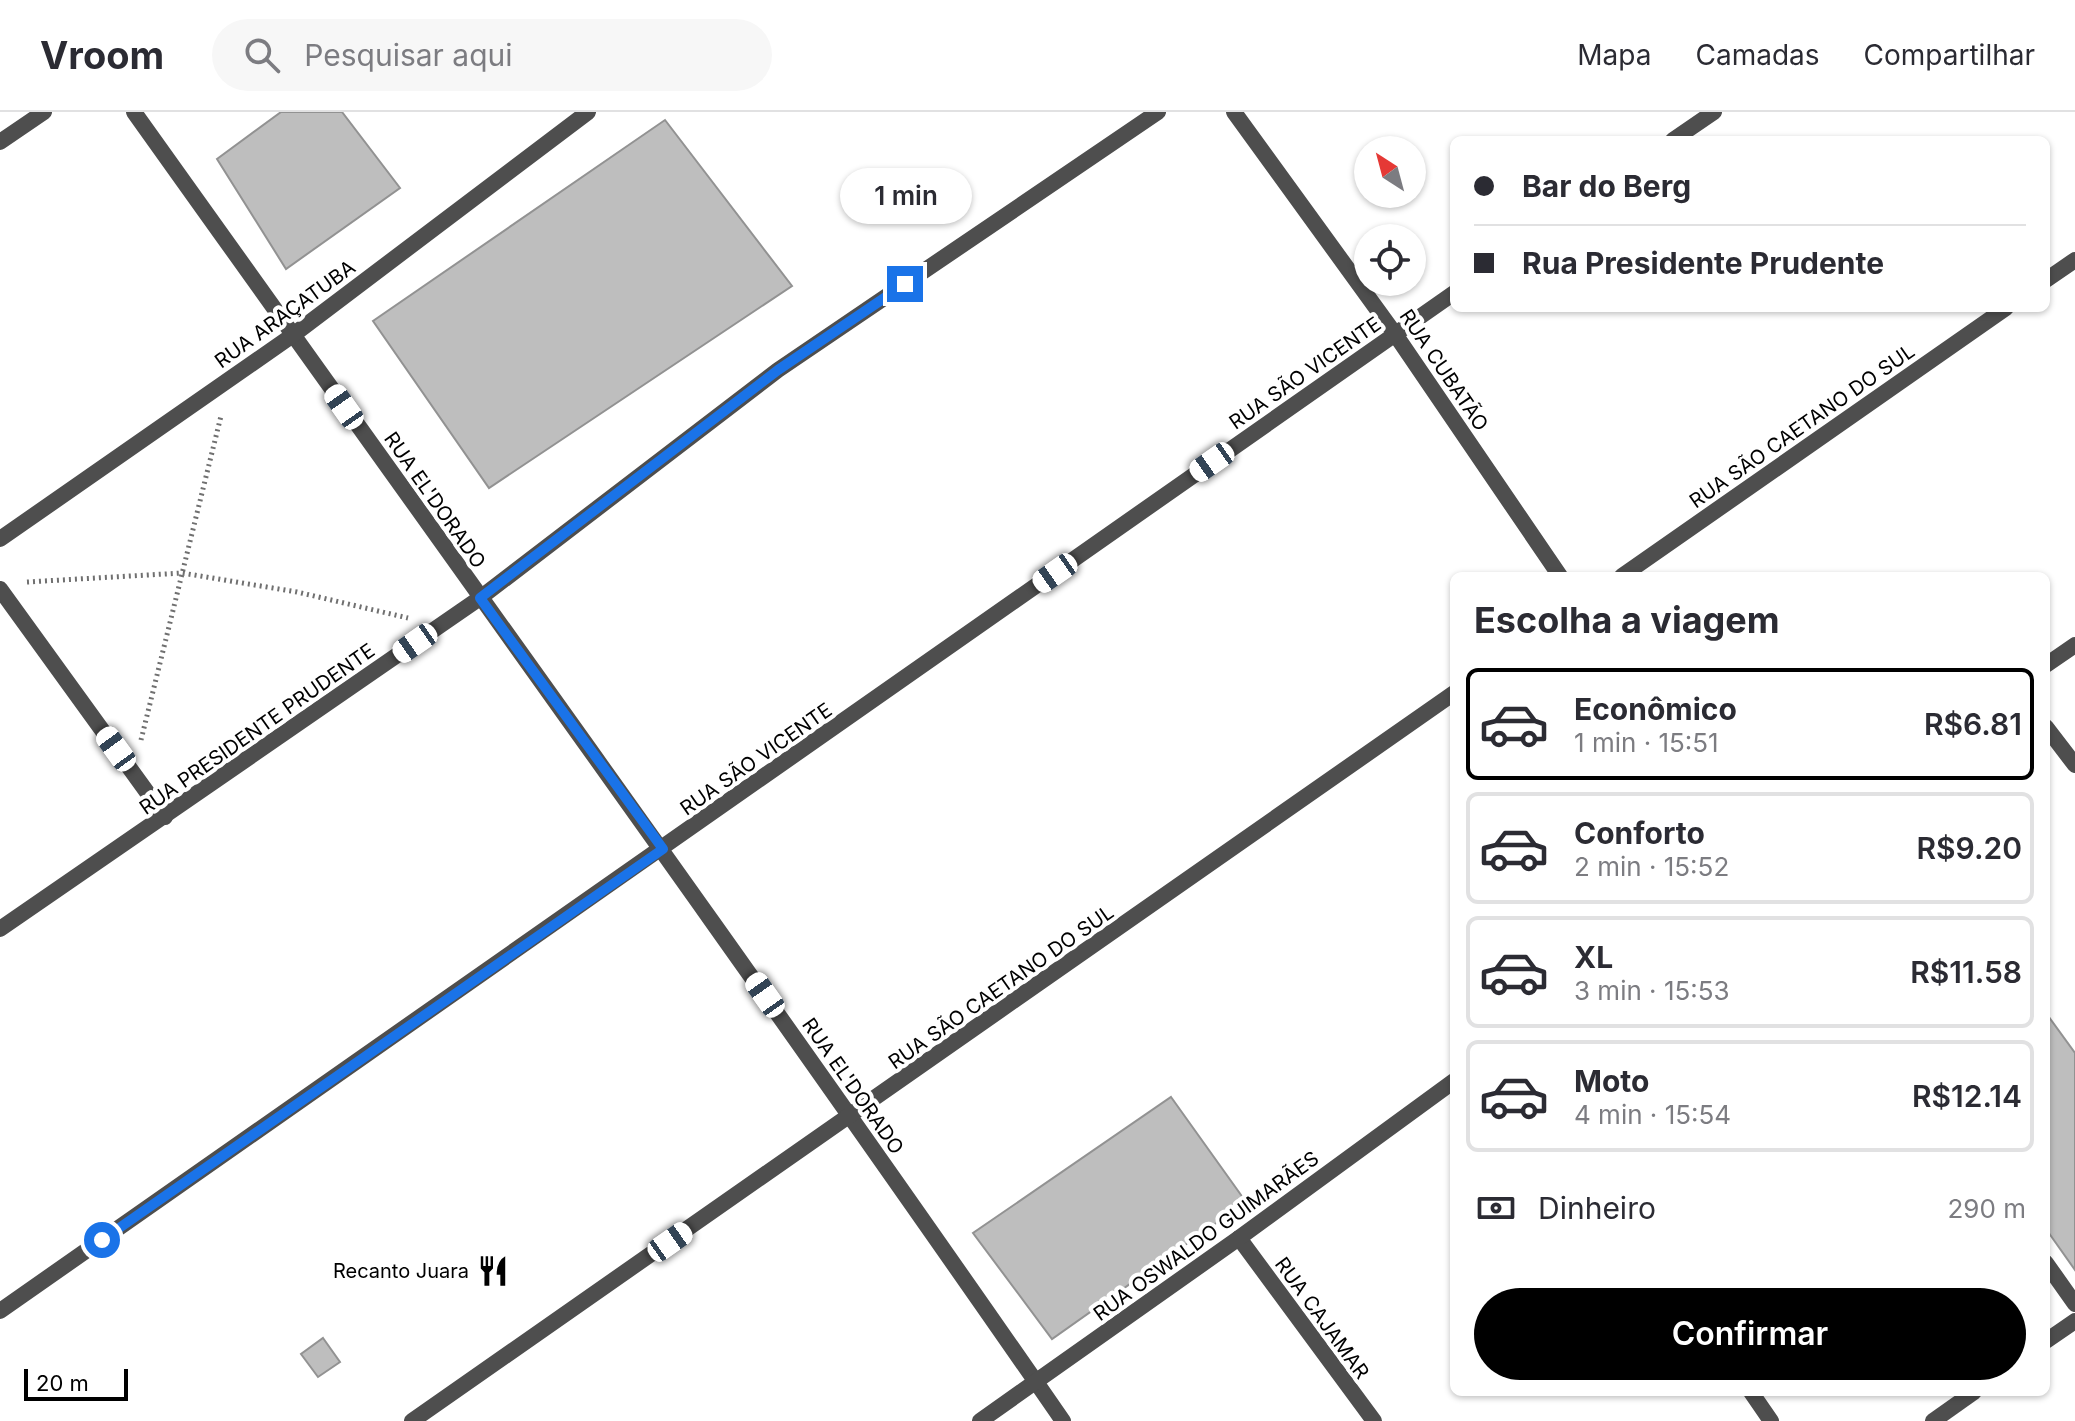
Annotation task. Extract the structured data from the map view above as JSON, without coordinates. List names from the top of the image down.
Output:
{
  "streets": {
    "street": [
      "RUA ARAÇATUBA",
      "RUA CUBATÃO",
      "RUA SÃO VICENTE",
      "RUA SÃO CAETANO DO SUL",
      "RUA EL'DORADO",
      "RUA PRESIDENTE PRUDENTE",
      "RUA OSWALDO GUIMARÃES",
      "RUA CAJAMAR"
    ]
  },
  "crossings": [
    ["RUA ARAÇATUBA", "RUA EL'DORADO"],
    ["RUA CUBATÃO", "RUA SÃO VICENTE"],
    ["RUA SÃO VICENTE", "RUA EL'DORADO"],
    ["RUA SÃO CAETANO DO SUL", "RUA EL'DORADO"],
    ["RUA EL'DORADO", "RUA PRESIDENTE PRUDENTE"],
    ["RUA EL'DORADO", "RUA OSWALDO GUIMARÃES"],
    ["RUA OSWALDO GUIMARÃES", "RUA CAJAMAR"]
  ],
  "places": {
    "restaurant": ["Recanto Juara"]
  },
  "scale_bar": "20 m",
  "north": "top left",
  "page": {
    "header": "Vroom",
    "search": "Pesquisar aqui",
    "nav": ["Mapa", "Camadas", "Compartilhar"],
    "banner": ["Bar do Berg", "Rua Presidente Prudente"],
    "bubble": "1 min",
    "heading": "Escolha a viagem",
    "list": [
      {
        "name": "Econômico",
        "note": "1 min · 15:51",
        "value": "R$6.81"
      },
      {
        "name": "Conforto",
        "note": "2 min · 15:52",
        "value": "R$9.20"
      },
      {
        "name": "XL",
        "note": "3 min · 15:53",
        "value": "R$11.58"
      },
      {
        "name": "Moto",
        "note": "4 min · 15:54",
        "value": "R$12.14"
      }
    ],
    "pay": ["Dinheiro", "290 m"],
    "buttons": "Confirmar",
    "scale": "20 m"
  }
}
